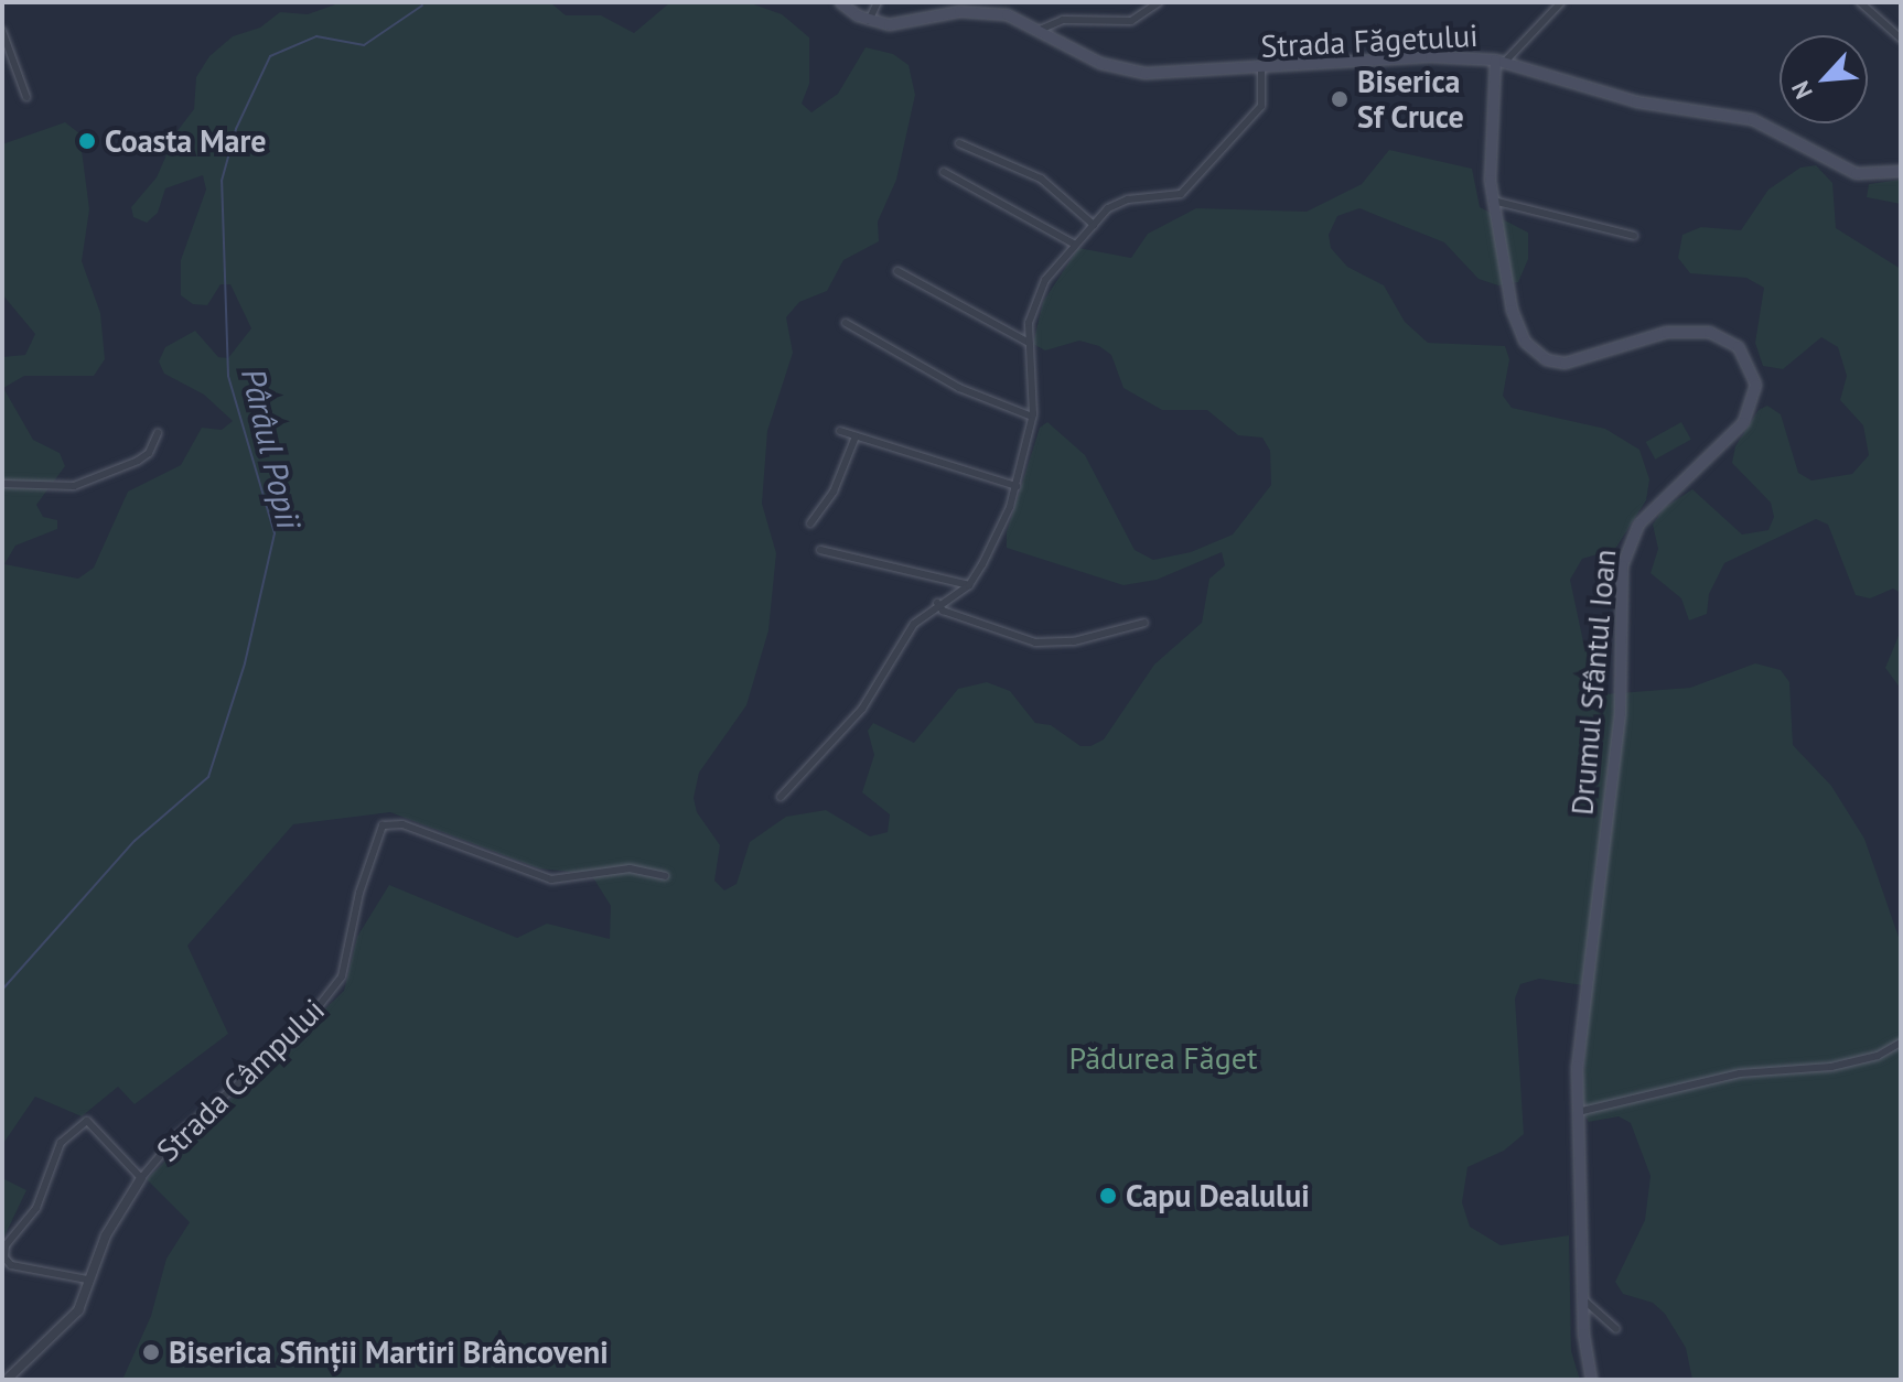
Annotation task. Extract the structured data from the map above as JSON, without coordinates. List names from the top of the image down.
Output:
{
  "streets": {
    "main road": ["Strada Făgetului", "Drumul Sfântul Ioan"],
    "street": ["Strada Câmpului"]
  },
  "crossings": [
    ["Strada Făgetului", "Drumul Sfântul Ioan"]
  ],
  "water": ["Pârâul Popii"],
  "parks": ["Pădurea Făget"],
  "places": [
    "Biserica Sf Cruce",
    "Coasta Mare",
    "Capu Dealului",
    "Biserica Sfinții Martiri Brâncoveni"
  ],
  "north": "bottom left"
}
